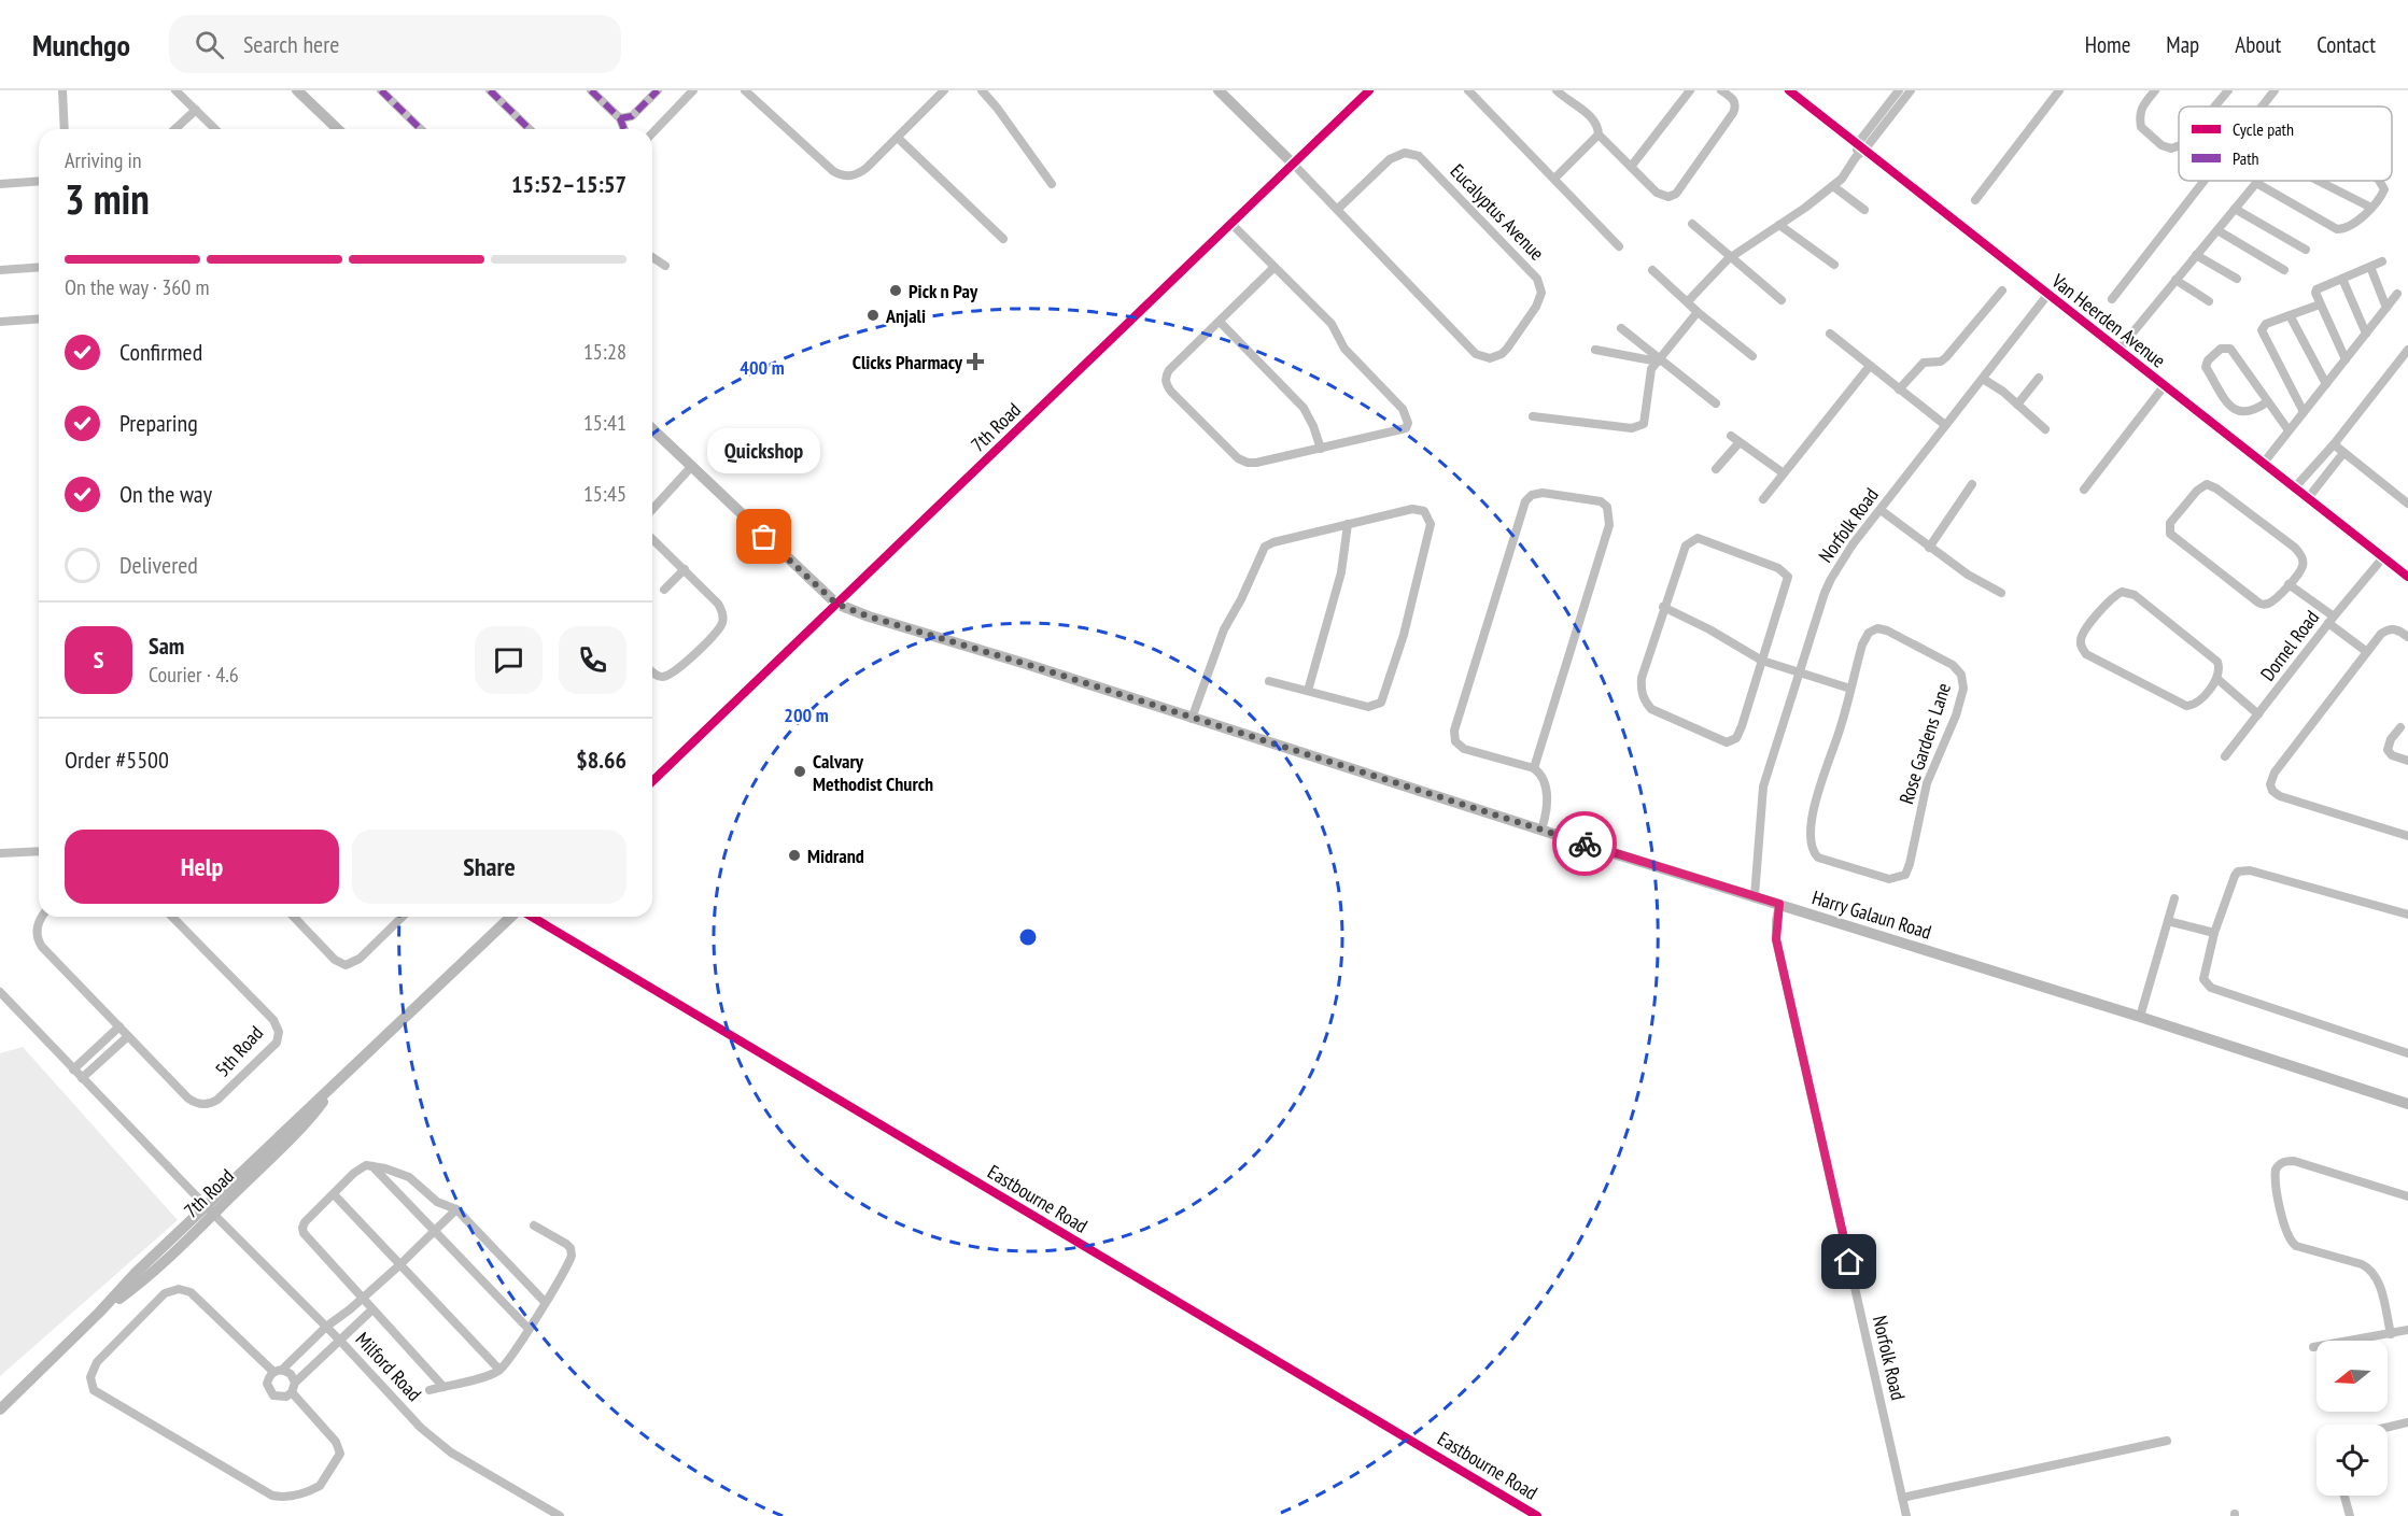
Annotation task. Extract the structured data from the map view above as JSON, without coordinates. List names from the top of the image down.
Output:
{
  "streets": {
    "street": [
      "Eucalyptus Avenue",
      "Van Heerden Avenue",
      "7th Road",
      "Norfolk Road",
      "Dornel Road",
      "Rose Gardens Lane",
      "Harry Galaun Road",
      "5th Road",
      "Eastbourne Road",
      "Milford Road"
    ]
  },
  "crossings": [
    ["Eucalyptus Avenue", "7th Road"],
    ["Van Heerden Avenue", "Norfolk Road"],
    ["Van Heerden Avenue", "Dornel Road"],
    ["7th Road", "Harry Galaun Road"],
    ["7th Road", "Milford Road"],
    ["Norfolk Road", "Harry Galaun Road"]
  ],
  "places": {
    "other": [
      "Pick n Pay",
      "Anjali",
      "Quickshop",
      "Calvary Methodist Church",
      "Midrand"
    ],
    "health": ["Clicks Pharmacy"]
  },
  "legend": ["Cycle path", "Path"],
  "north": "left",
  "page": {
    "header": "Munchgo",
    "search": "Search here",
    "nav": [
      "Home",
      "Map",
      "About",
      "Contact"
    ],
    "heading": ["3 min", "Arriving in", "15:52–15:57"],
    "panel": [
      "Sam",
      "Courier · 4.6",
      "Order #5500",
      "$8.66"
    ],
    "bar": "On the way · 360 m",
    "list": [
      ["Confirmed", "15:28"],
      ["Preparing", "15:41"],
      ["On the way", "15:45"],
      "Delivered"
    ],
    "bubble": "Quickshop",
    "round": "S",
    "buttons": ["Help", "Share"]
  },
  "rings": ["400 m", "200 m"]
}
